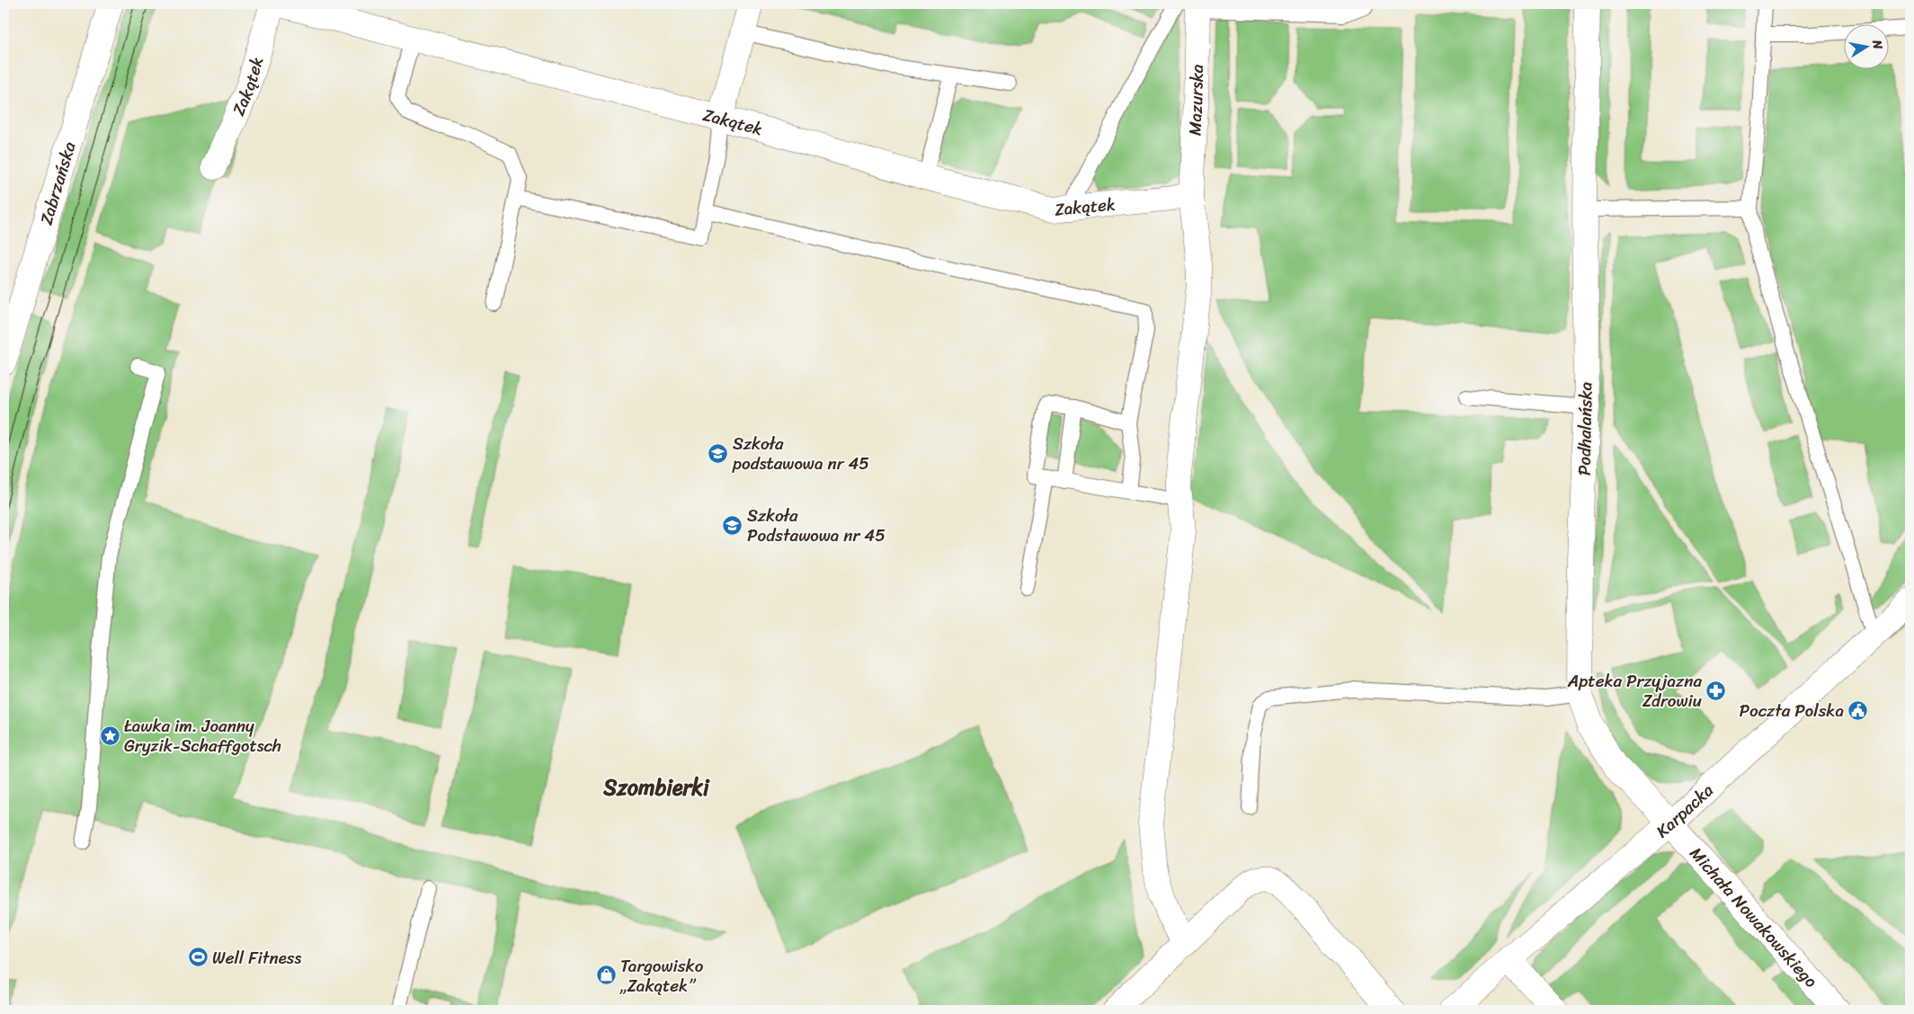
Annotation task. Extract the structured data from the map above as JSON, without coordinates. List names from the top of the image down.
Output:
{
  "streets": {
    "street": [
      "Zakątek",
      "Mazurska",
      "Zabrzańska",
      "Podhalańska",
      "Karpacka",
      "Michała Nowakowskiego"
    ]
  },
  "crossings": [
    ["Zakątek", "Mazurska"],
    ["Podhalańska", "Karpacka"],
    ["Podhalańska", "Michała Nowakowskiego"],
    ["Karpacka", "Michała Nowakowskiego"]
  ],
  "districts": ["Szombierki"],
  "places": {
    "school or university": ["Szkoła podstawowa nr 45", "Szkoła Podstawowa nr 45"],
    "pharmacy": ["Apteka Przyjazna Zdrowiu"],
    "public building": ["Poczta Polska"],
    "place": ["Ławka im. Joanny Gryzik-Schaffgotsch"],
    "sports": ["Well Fitness"],
    "shop": ["Targowisko „Zakątek”"]
  },
  "north": "right"
}
